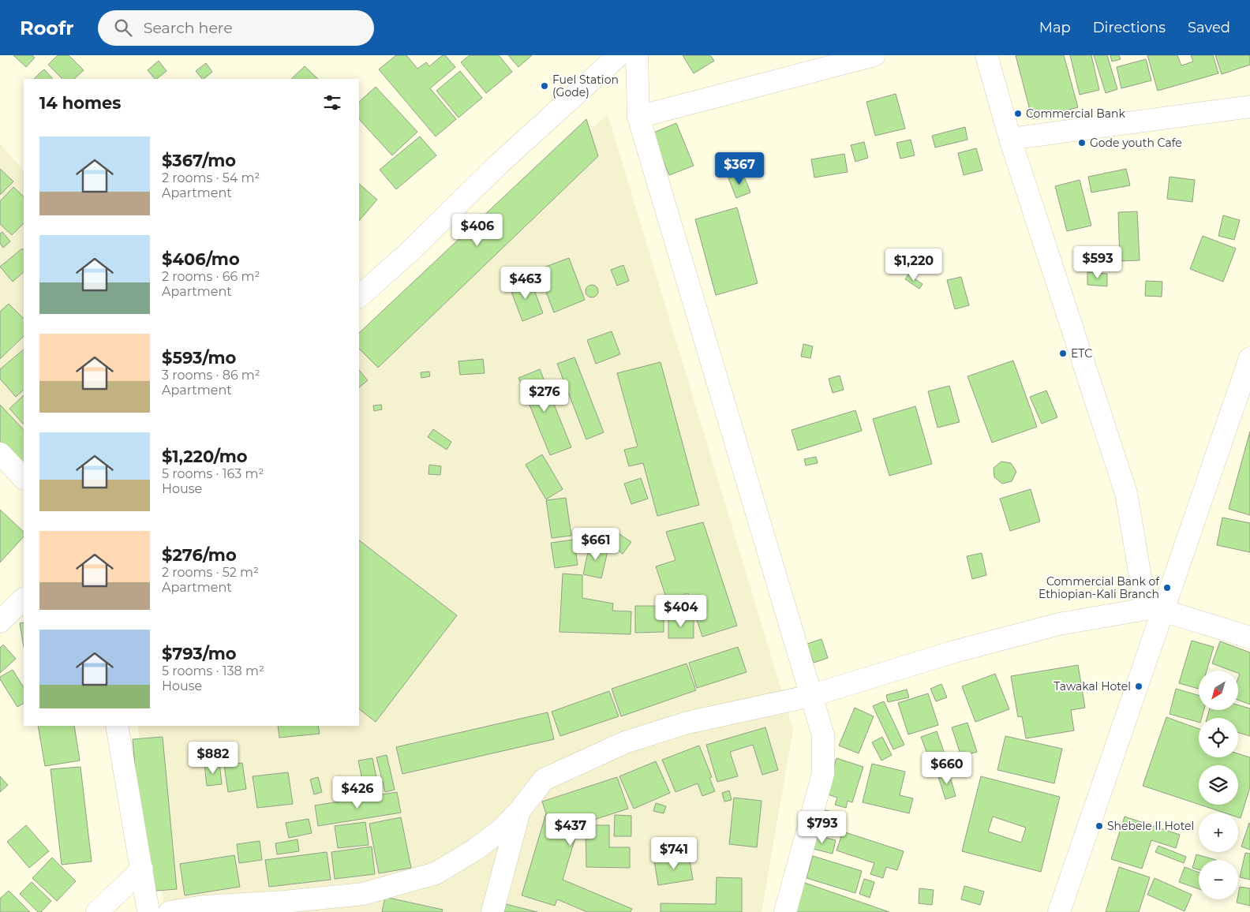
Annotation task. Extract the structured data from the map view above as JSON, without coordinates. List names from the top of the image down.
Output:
{
  "places": [
    "Fuel Station (Gode)",
    "Commercial Bank",
    "Gode youth Cafe",
    "ETC",
    "Commercial Bank of Ethiopian-Kali Branch",
    "Tawakal Hotel",
    "Shebele II Hotel"
  ],
  "north": "bottom left",
  "page": {
    "header": "Roofr",
    "search": "Search here",
    "nav": ["Map", "Directions", "Saved"],
    "heading": "14 homes",
    "list": [
      {
        "name": "$367/mo",
        "note": "2 rooms · 54 m² · Apartment"
      },
      {
        "name": "$406/mo",
        "note": "2 rooms · 66 m² · Apartment"
      },
      {
        "name": "$593/mo",
        "note": "3 rooms · 86 m² · Apartment"
      },
      {
        "name": "$1,220/mo",
        "note": "5 rooms · 163 m² · House"
      },
      {
        "name": "$276/mo",
        "note": "2 rooms · 52 m² · Apartment"
      },
      {
        "name": "$793/mo",
        "note": "5 rooms · 138 m² · House"
      }
    ],
    "price": [
      "$367",
      "$406",
      "$593",
      "$1,220",
      "$463",
      "$276",
      "$661",
      "$404",
      "$882",
      "$660",
      "$426",
      "$793",
      "$437",
      "$741"
    ],
    "map_buttons": ["+", "−"]
  }
}
